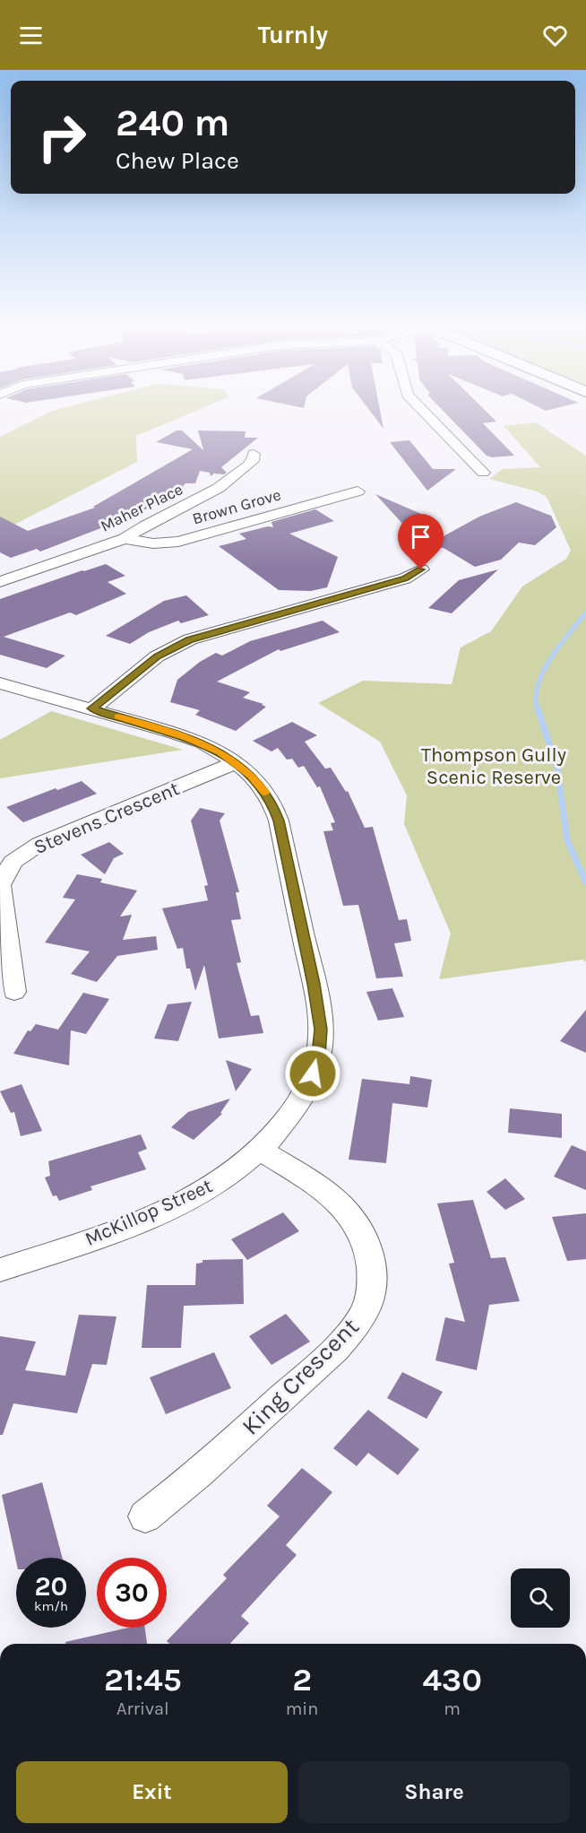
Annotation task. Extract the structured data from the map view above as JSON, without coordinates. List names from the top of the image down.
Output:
{
  "streets": {
    "street": [
      "Brown Grove",
      "Maher Place",
      "Stevens Crescent",
      "McKillop Street",
      "King Crescent"
    ]
  },
  "crossings": [
    ["Brown Grove", "Maher Place"],
    ["Stevens Crescent", "McKillop Street"],
    ["McKillop Street", "King Crescent"]
  ],
  "parks": ["Thompson Gully Scenic Reserve"],
  "page": {
    "header": "Turnly",
    "turn": ["240 m", "Chew Place"],
    "speed": "20 km/h",
    "limit": "30",
    "eta": [
      "21:45",
      "Arrival",
      "2",
      "min",
      "430",
      "m"
    ],
    "buttons": ["Exit", "Share"]
  }
}
